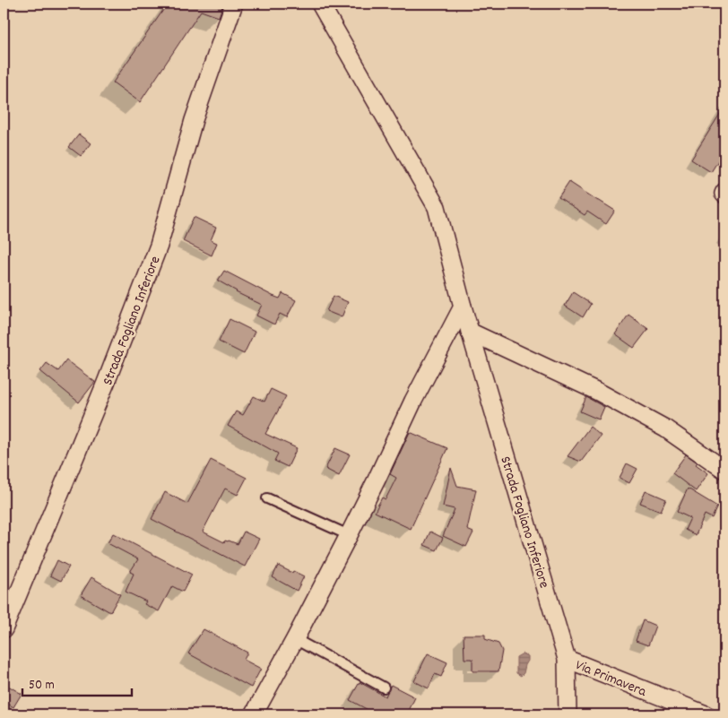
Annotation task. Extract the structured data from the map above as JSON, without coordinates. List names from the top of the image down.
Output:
{
  "streets": {
    "street": ["Strada Fogliano Inferiore", "Via Primavera"]
  },
  "crossings": [
    ["Strada Fogliano Inferiore", "Via Primavera"]
  ],
  "scale_bar": "50 m"
}
